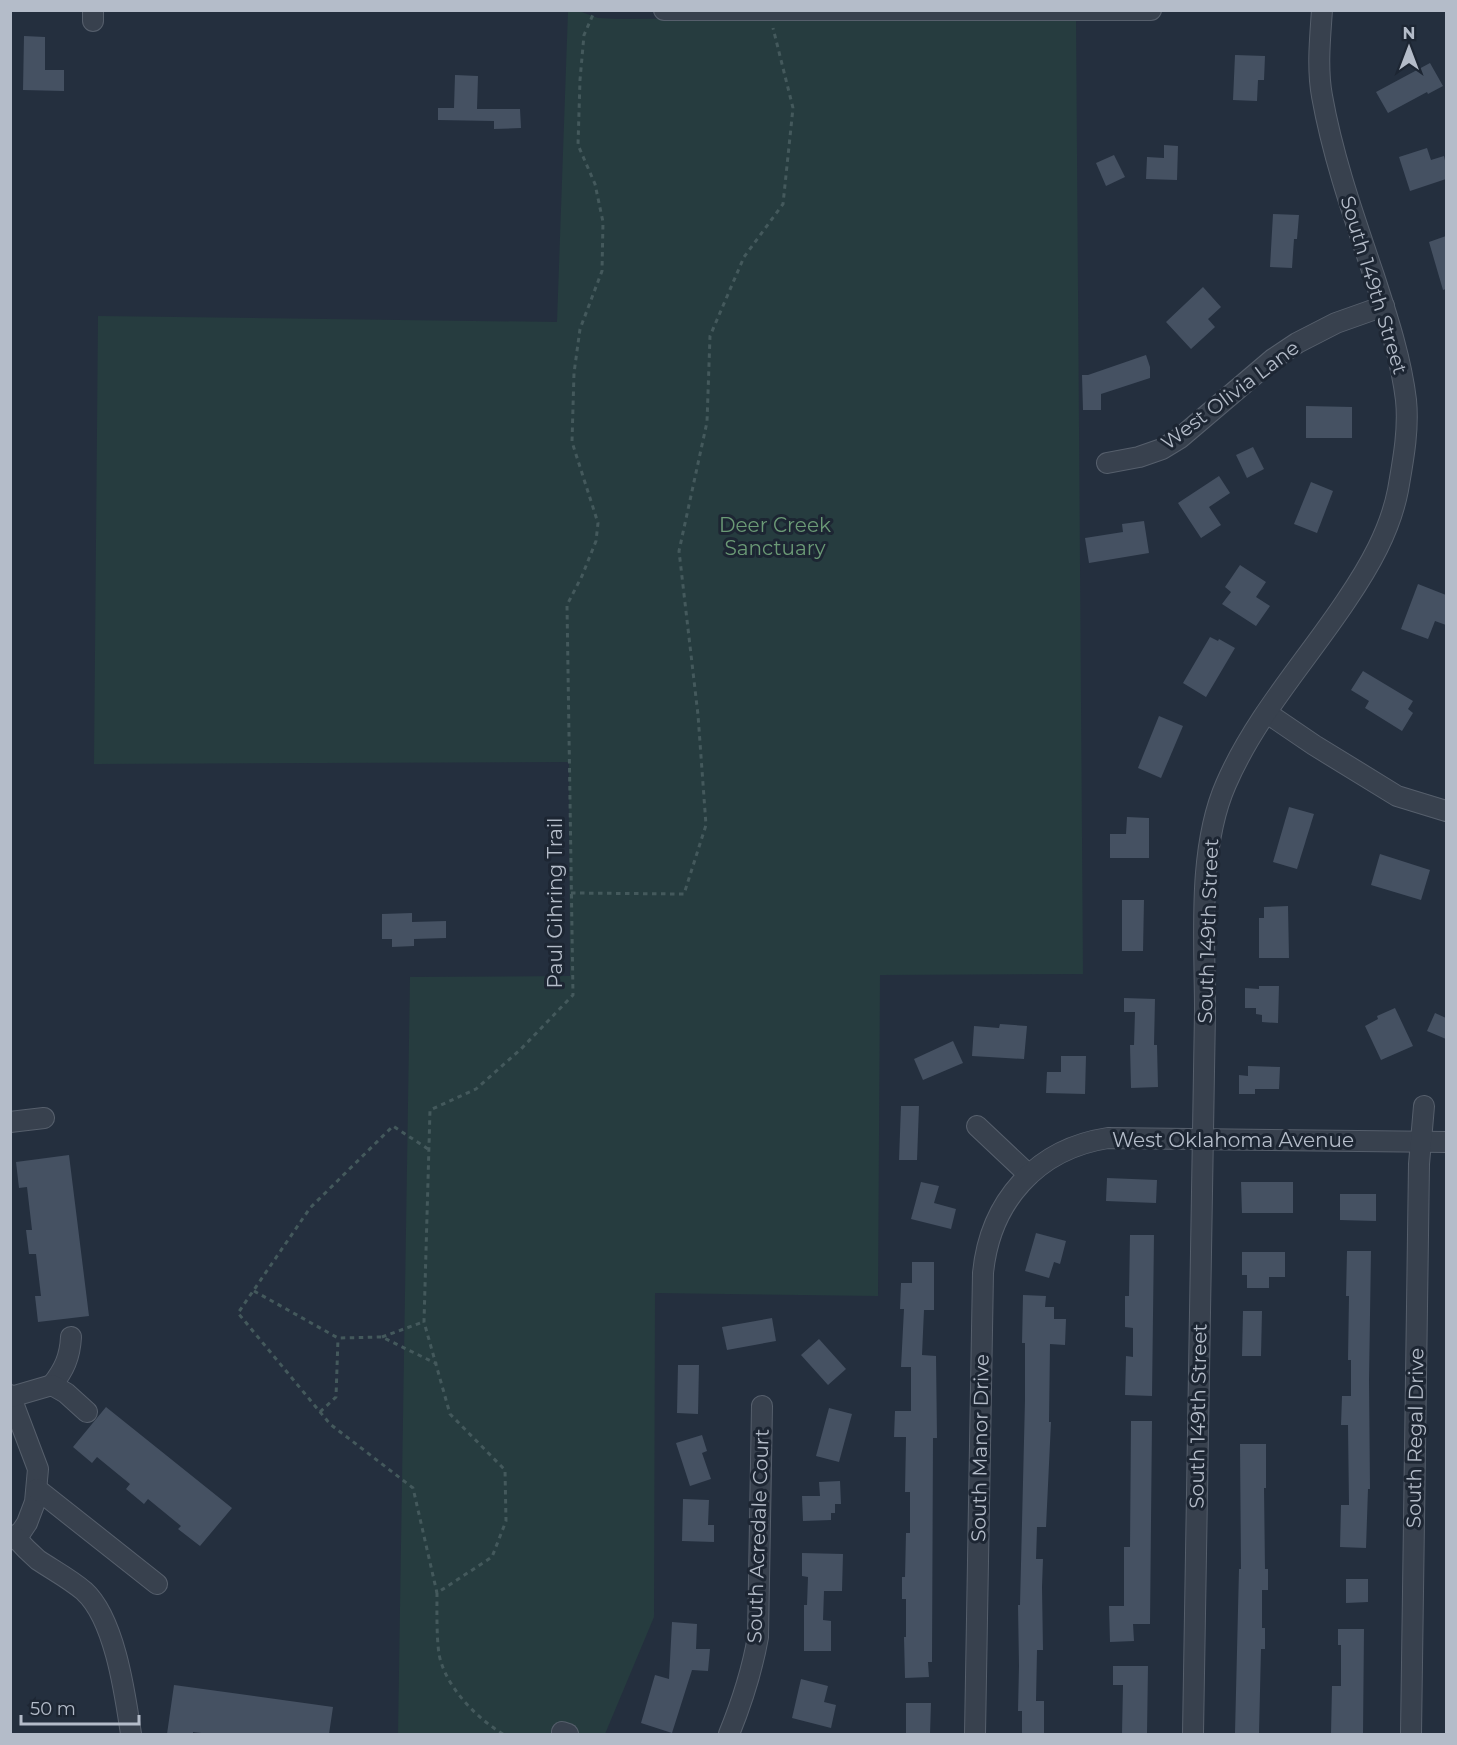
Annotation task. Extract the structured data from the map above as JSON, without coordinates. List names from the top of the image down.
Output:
{
  "streets": {
    "street": [
      "South 149th Street",
      "West Olivia Lane",
      "West Oklahoma Avenue",
      "South Regal Drive",
      "South Manor Drive",
      "South Acredale Court"
    ],
    "path": ["Paul Gihring Trail"]
  },
  "crossings": [
    ["South 149th Street", "West Olivia Lane"],
    ["South 149th Street", "West Oklahoma Avenue"],
    ["West Oklahoma Avenue", "South Regal Drive"],
    ["West Oklahoma Avenue", "South Manor Drive"]
  ],
  "parks": ["Deer Creek Sanctuary"],
  "scale_bar": "50 m",
  "north": "top"
}
